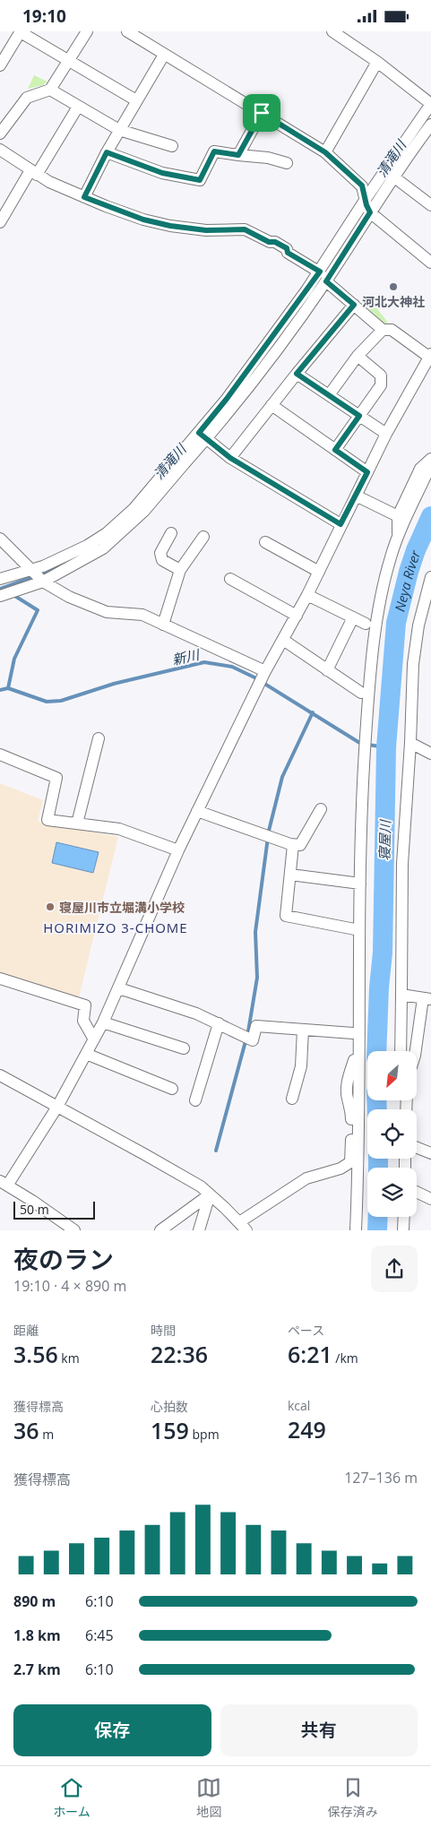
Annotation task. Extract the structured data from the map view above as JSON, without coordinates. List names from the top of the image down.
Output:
{
  "districts": ["HORIMIZO 3-CHOME"],
  "water": [
    "清滝川",
    "Neya River",
    "新川",
    "寝屋川"
  ],
  "places": ["河北大神社", "寝屋川市立堀溝小学校"],
  "scale_bar": "50 m",
  "north": "bottom left",
  "page": {
    "status": "19:10",
    "scale": "50 m",
    "heading": ["夜のラン", "19:10 · 4 × 890 m"],
    "stats": [
      ["距離", "3.56 km"],
      ["時間", "22:36"],
      ["ペース", "6:21 /km"],
      ["獲得標高", "36 m"],
      ["心拍数", "159 bpm"],
      ["kcal", "249"]
    ],
    "chart": ["獲得標高", "127–136 m"],
    "list": [
      {
        "name": "890 m",
        "note": "6:10"
      },
      {
        "name": "1.8 km",
        "note": "6:45"
      },
      {
        "name": "2.7 km",
        "note": "6:10"
      }
    ],
    "buttons": ["保存", "共有"],
    "tabs": ["ホーム", "地図", "保存済み"]
  }
}
